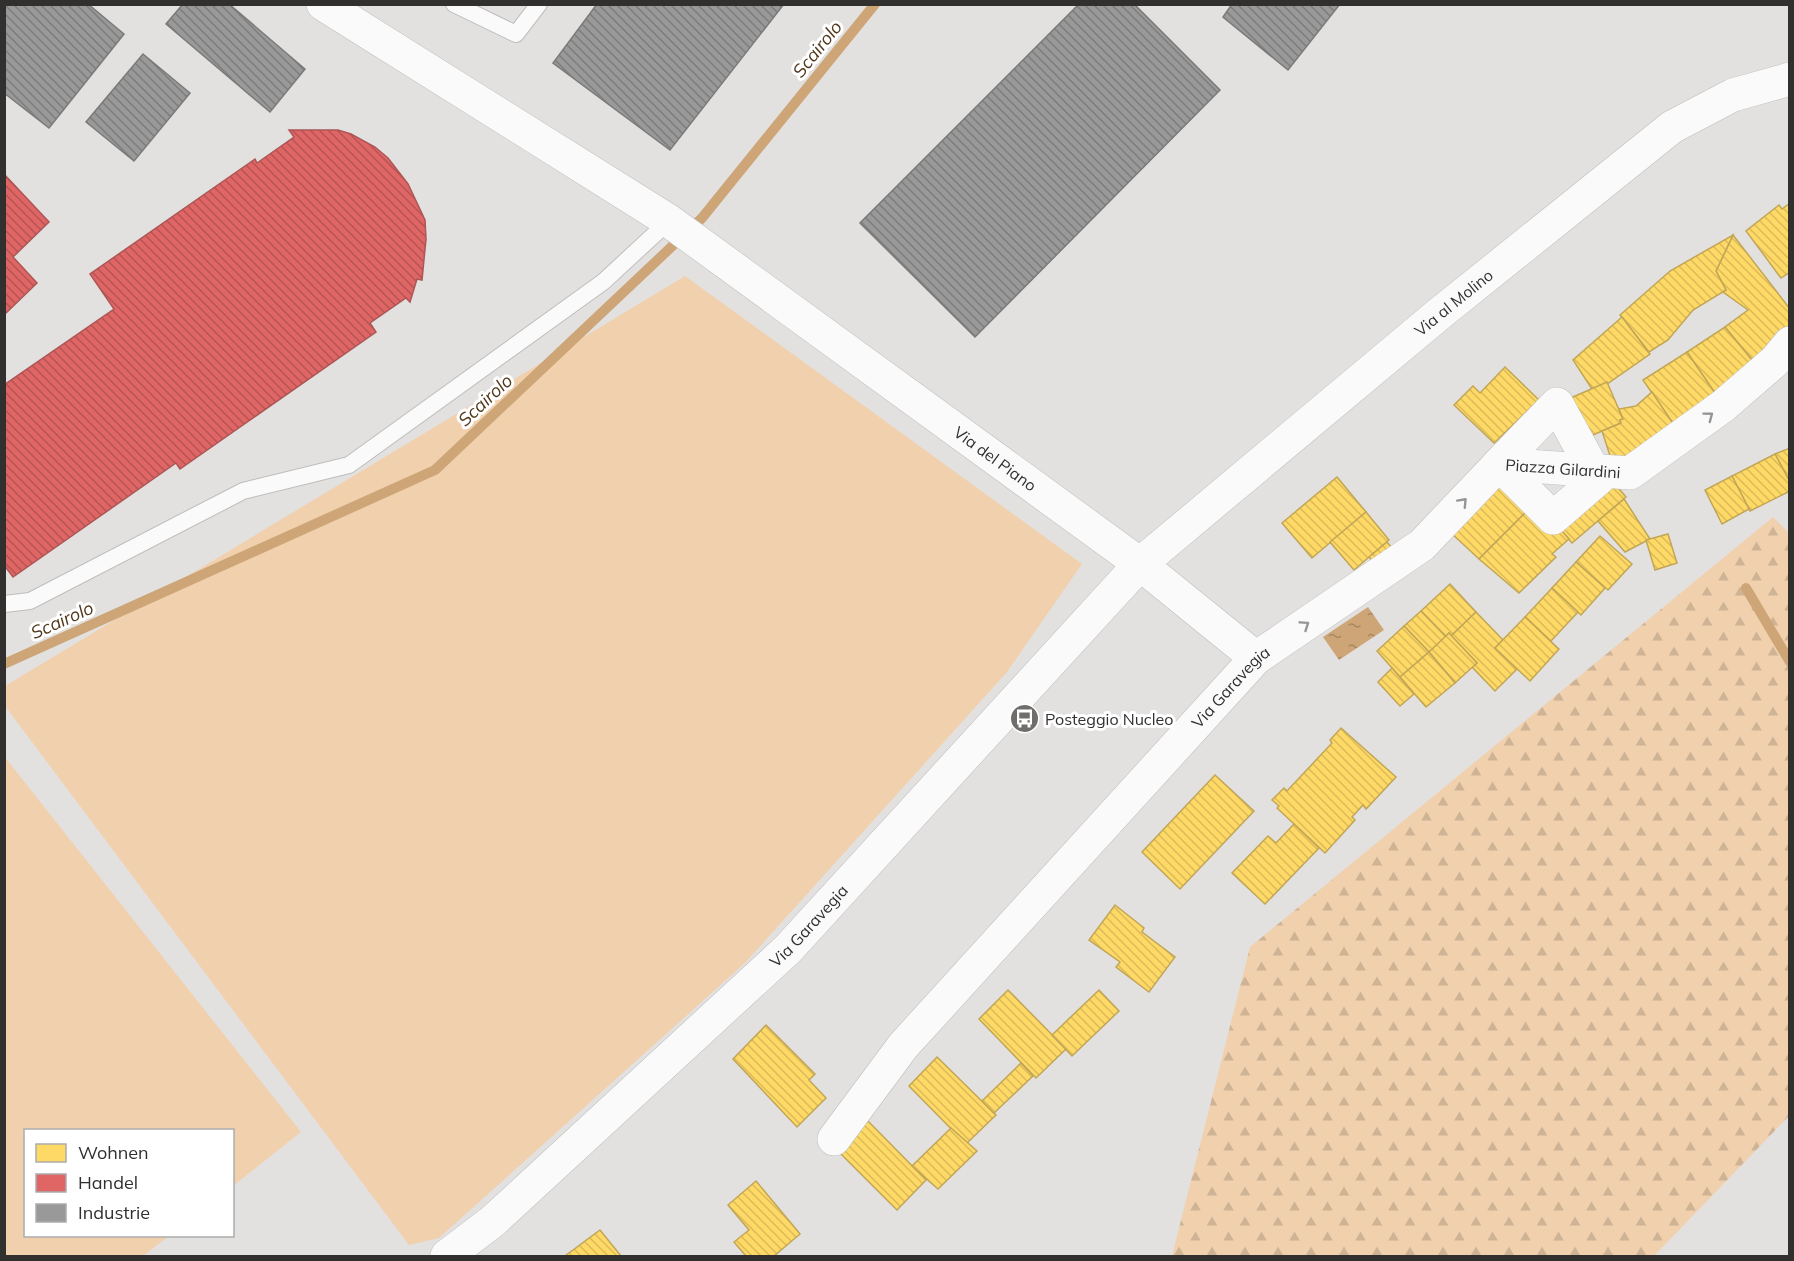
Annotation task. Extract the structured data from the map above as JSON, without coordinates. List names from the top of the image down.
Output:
{
  "streets": {
    "street": [
      "Via al Molino",
      "Via del Piano",
      "Piazza Gilardini",
      "Via Garavegia"
    ]
  },
  "crossings": [
    ["Via al Molino", "Via del Piano"],
    ["Via al Molino", "Via Garavegia"],
    ["Via del Piano", "Via Garavegia"],
    ["Piazza Gilardini", "Via Garavegia"]
  ],
  "one_way": ["Piazza Gilardini"],
  "water": ["Scairolo"],
  "places": {
    "bus stop": ["Posteggio Nucleo"]
  },
  "legend": ["Wohnen", "Handel", "Industrie"]
}
